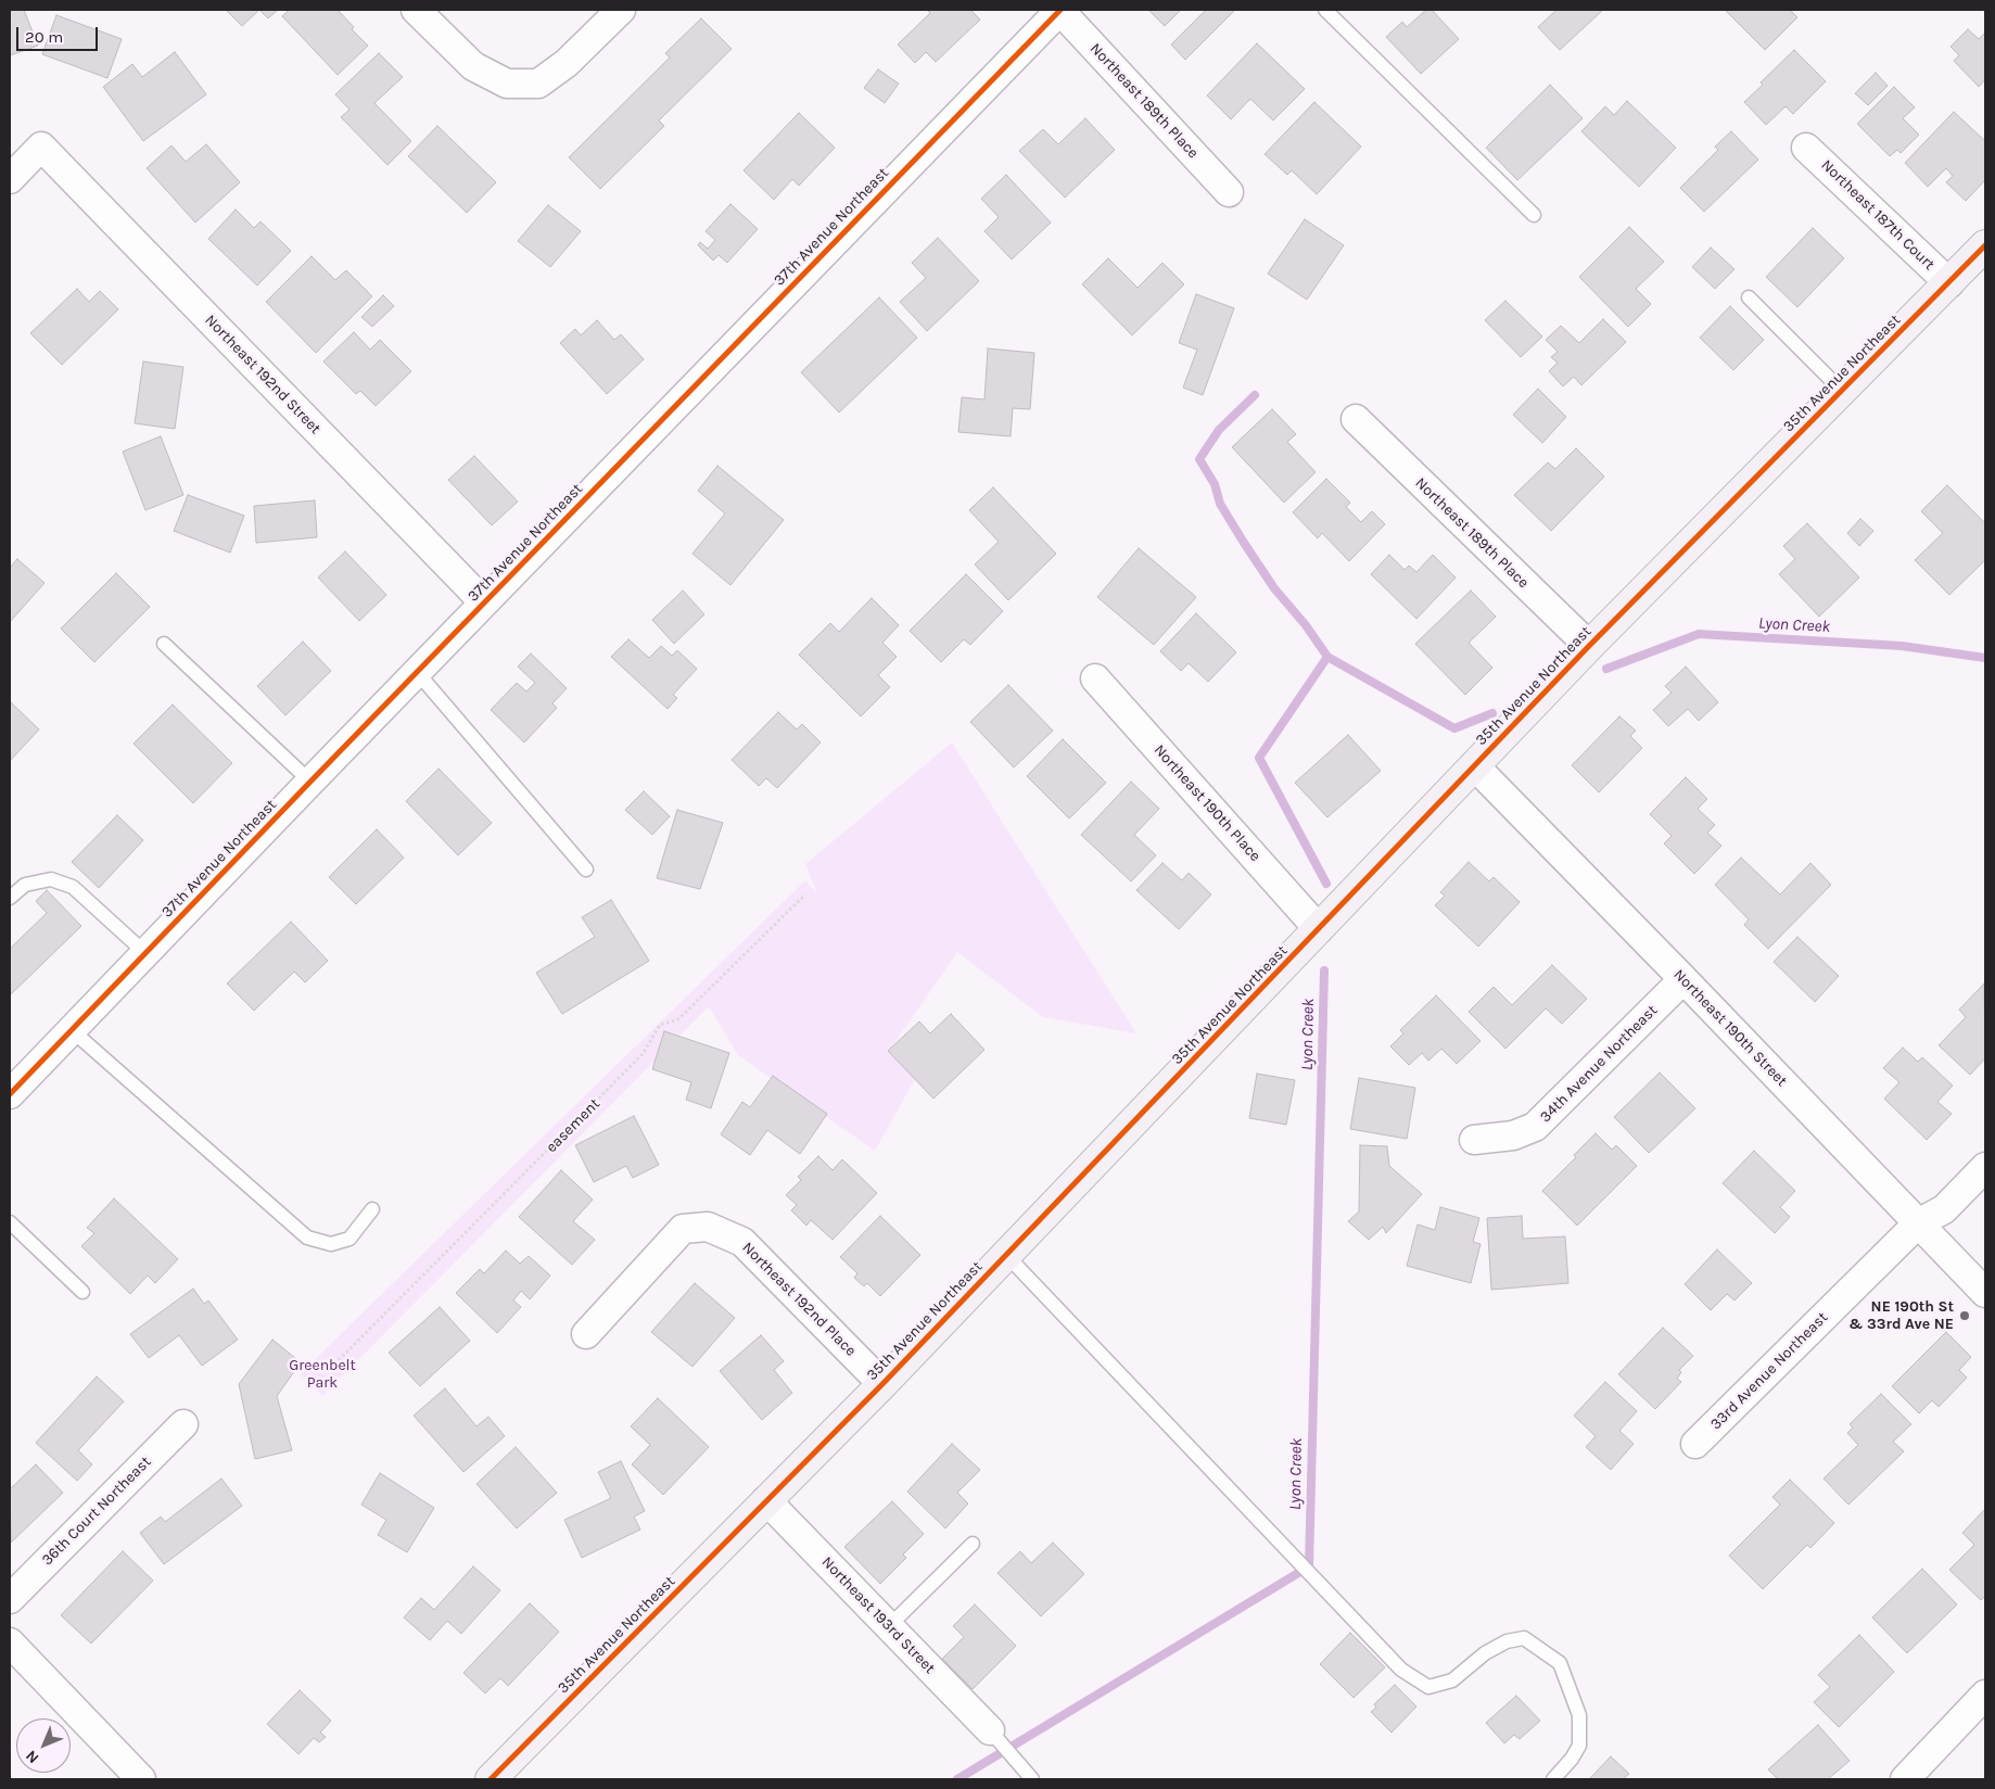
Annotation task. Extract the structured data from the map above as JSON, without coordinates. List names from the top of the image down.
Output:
{
  "streets": {
    "street": [
      "Northeast 189th Place",
      "Northeast 187th Court",
      "37th Avenue Northeast",
      "35th Avenue Northeast",
      "Northeast 192nd Street",
      "Northeast 190th Place",
      "Northeast 190th Street",
      "34th Avenue Northeast",
      "Northeast 192nd Place",
      "33rd Avenue Northeast",
      "36th Court Northeast",
      "Northeast 193rd Street"
    ],
    "path": ["easement"]
  },
  "crossings": [
    ["Northeast 189th Place", "37th Avenue Northeast"],
    ["Northeast 189th Place", "35th Avenue Northeast"],
    ["Northeast 187th Court", "35th Avenue Northeast"],
    ["37th Avenue Northeast", "Northeast 192nd Street"],
    ["35th Avenue Northeast", "Northeast 190th Place"],
    ["35th Avenue Northeast", "Northeast 190th Street"],
    ["35th Avenue Northeast", "Northeast 192nd Place"],
    ["35th Avenue Northeast", "Northeast 193rd Street"],
    ["Northeast 190th Street", "34th Avenue Northeast"],
    ["Northeast 190th Street", "33rd Avenue Northeast"]
  ],
  "water": ["Lyon Creek"],
  "parks": ["Greenbelt Park"],
  "places": ["NE 190th St & 33rd Ave NE"],
  "scale_bar": "20 m",
  "north": "bottom left"
}
